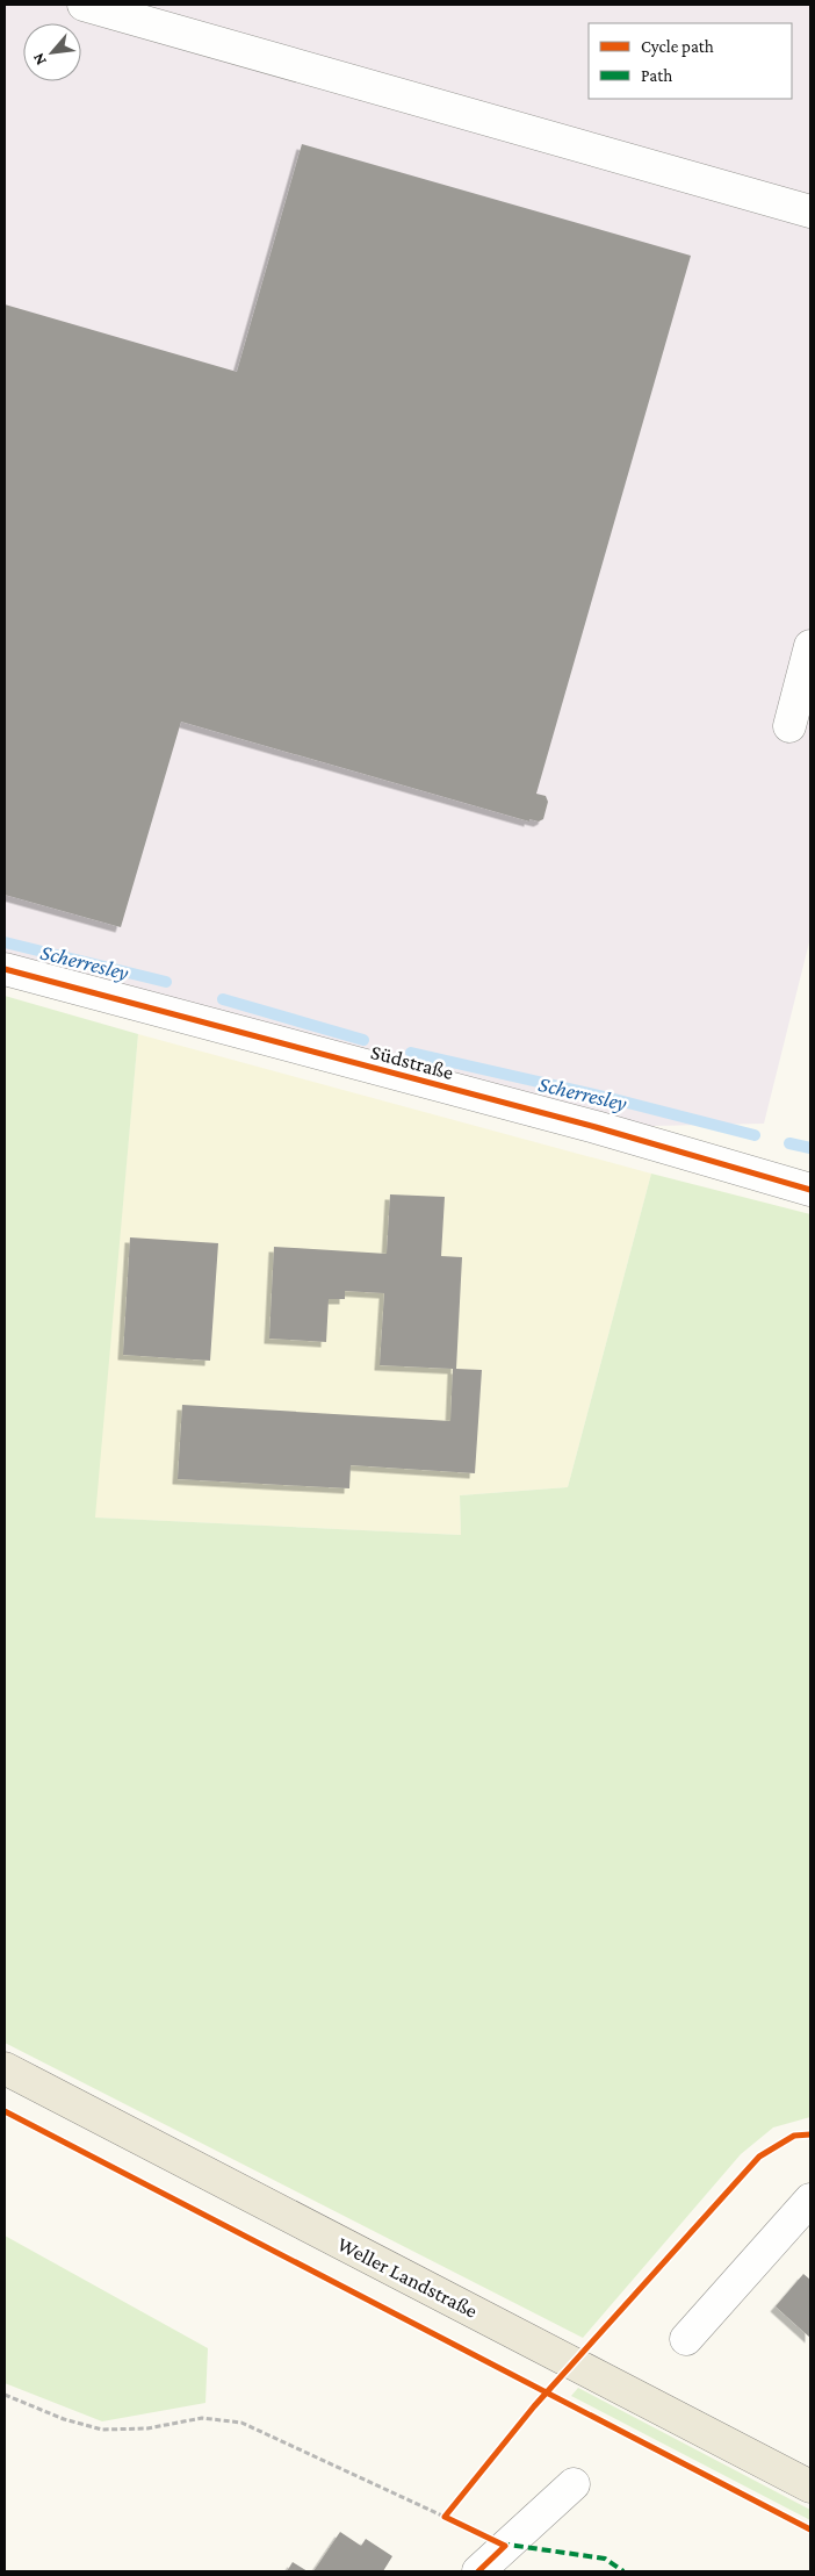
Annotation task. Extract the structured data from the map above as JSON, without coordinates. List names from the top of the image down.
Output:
{
  "streets": {
    "main road": ["Weller Landstraße"],
    "street": ["Südstraße"]
  },
  "water": ["Scherresley"],
  "legend": ["Cycle path", "Path"],
  "north": "bottom left"
}
